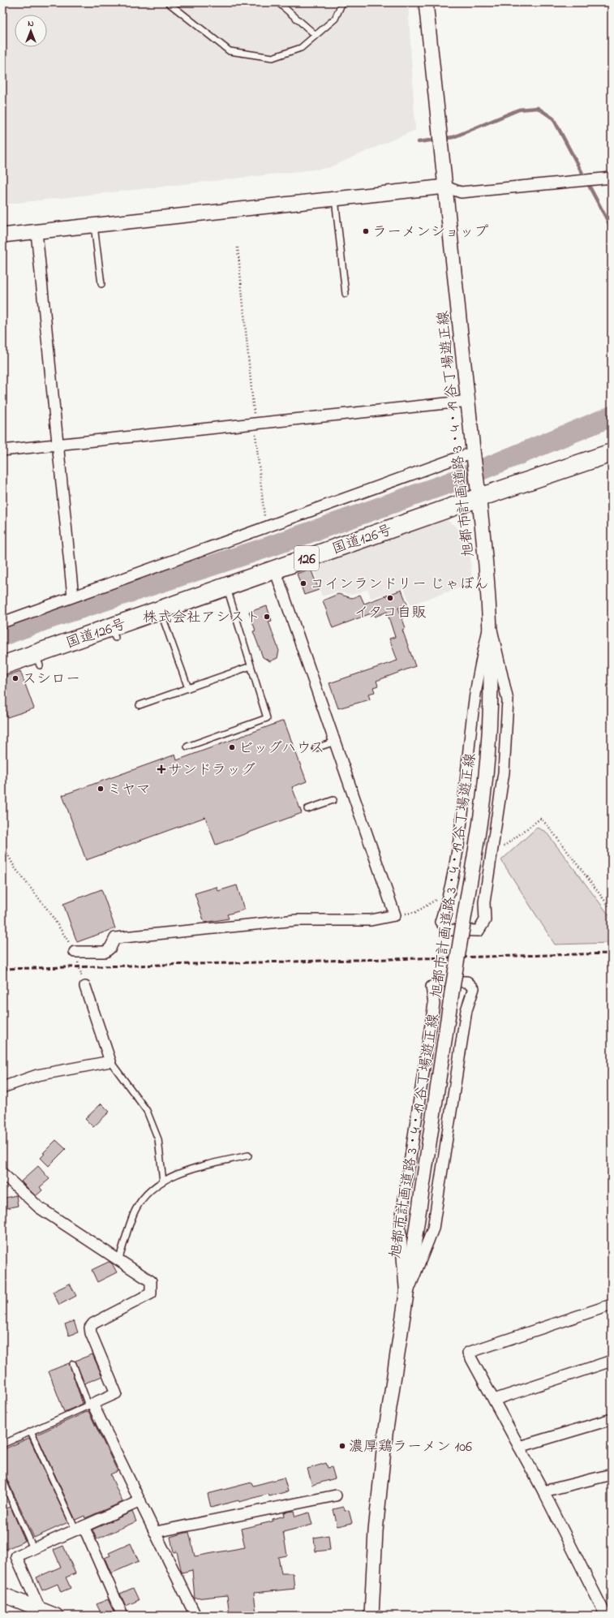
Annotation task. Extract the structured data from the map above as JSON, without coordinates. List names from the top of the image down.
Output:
{
  "streets": {
    "highway": ["国道126号", "126"],
    "street": ["旭都市計画道路 3・4・19 谷丁場遊正線"]
  },
  "crossings": [
    ["旭都市計画道路 3・4・19 谷丁場遊正線", "国道126号"]
  ],
  "places": {
    "other": [
      "ラーメンショップ",
      "コインランドリー じゃぼん",
      "イタコ自販",
      "株式会社アシスト",
      "スシロー",
      "ビッグハウス",
      "ミヤマ",
      "濃厚鶏ラーメン 106"
    ],
    "health": ["サンドラッグ"]
  },
  "north": "top"
}
